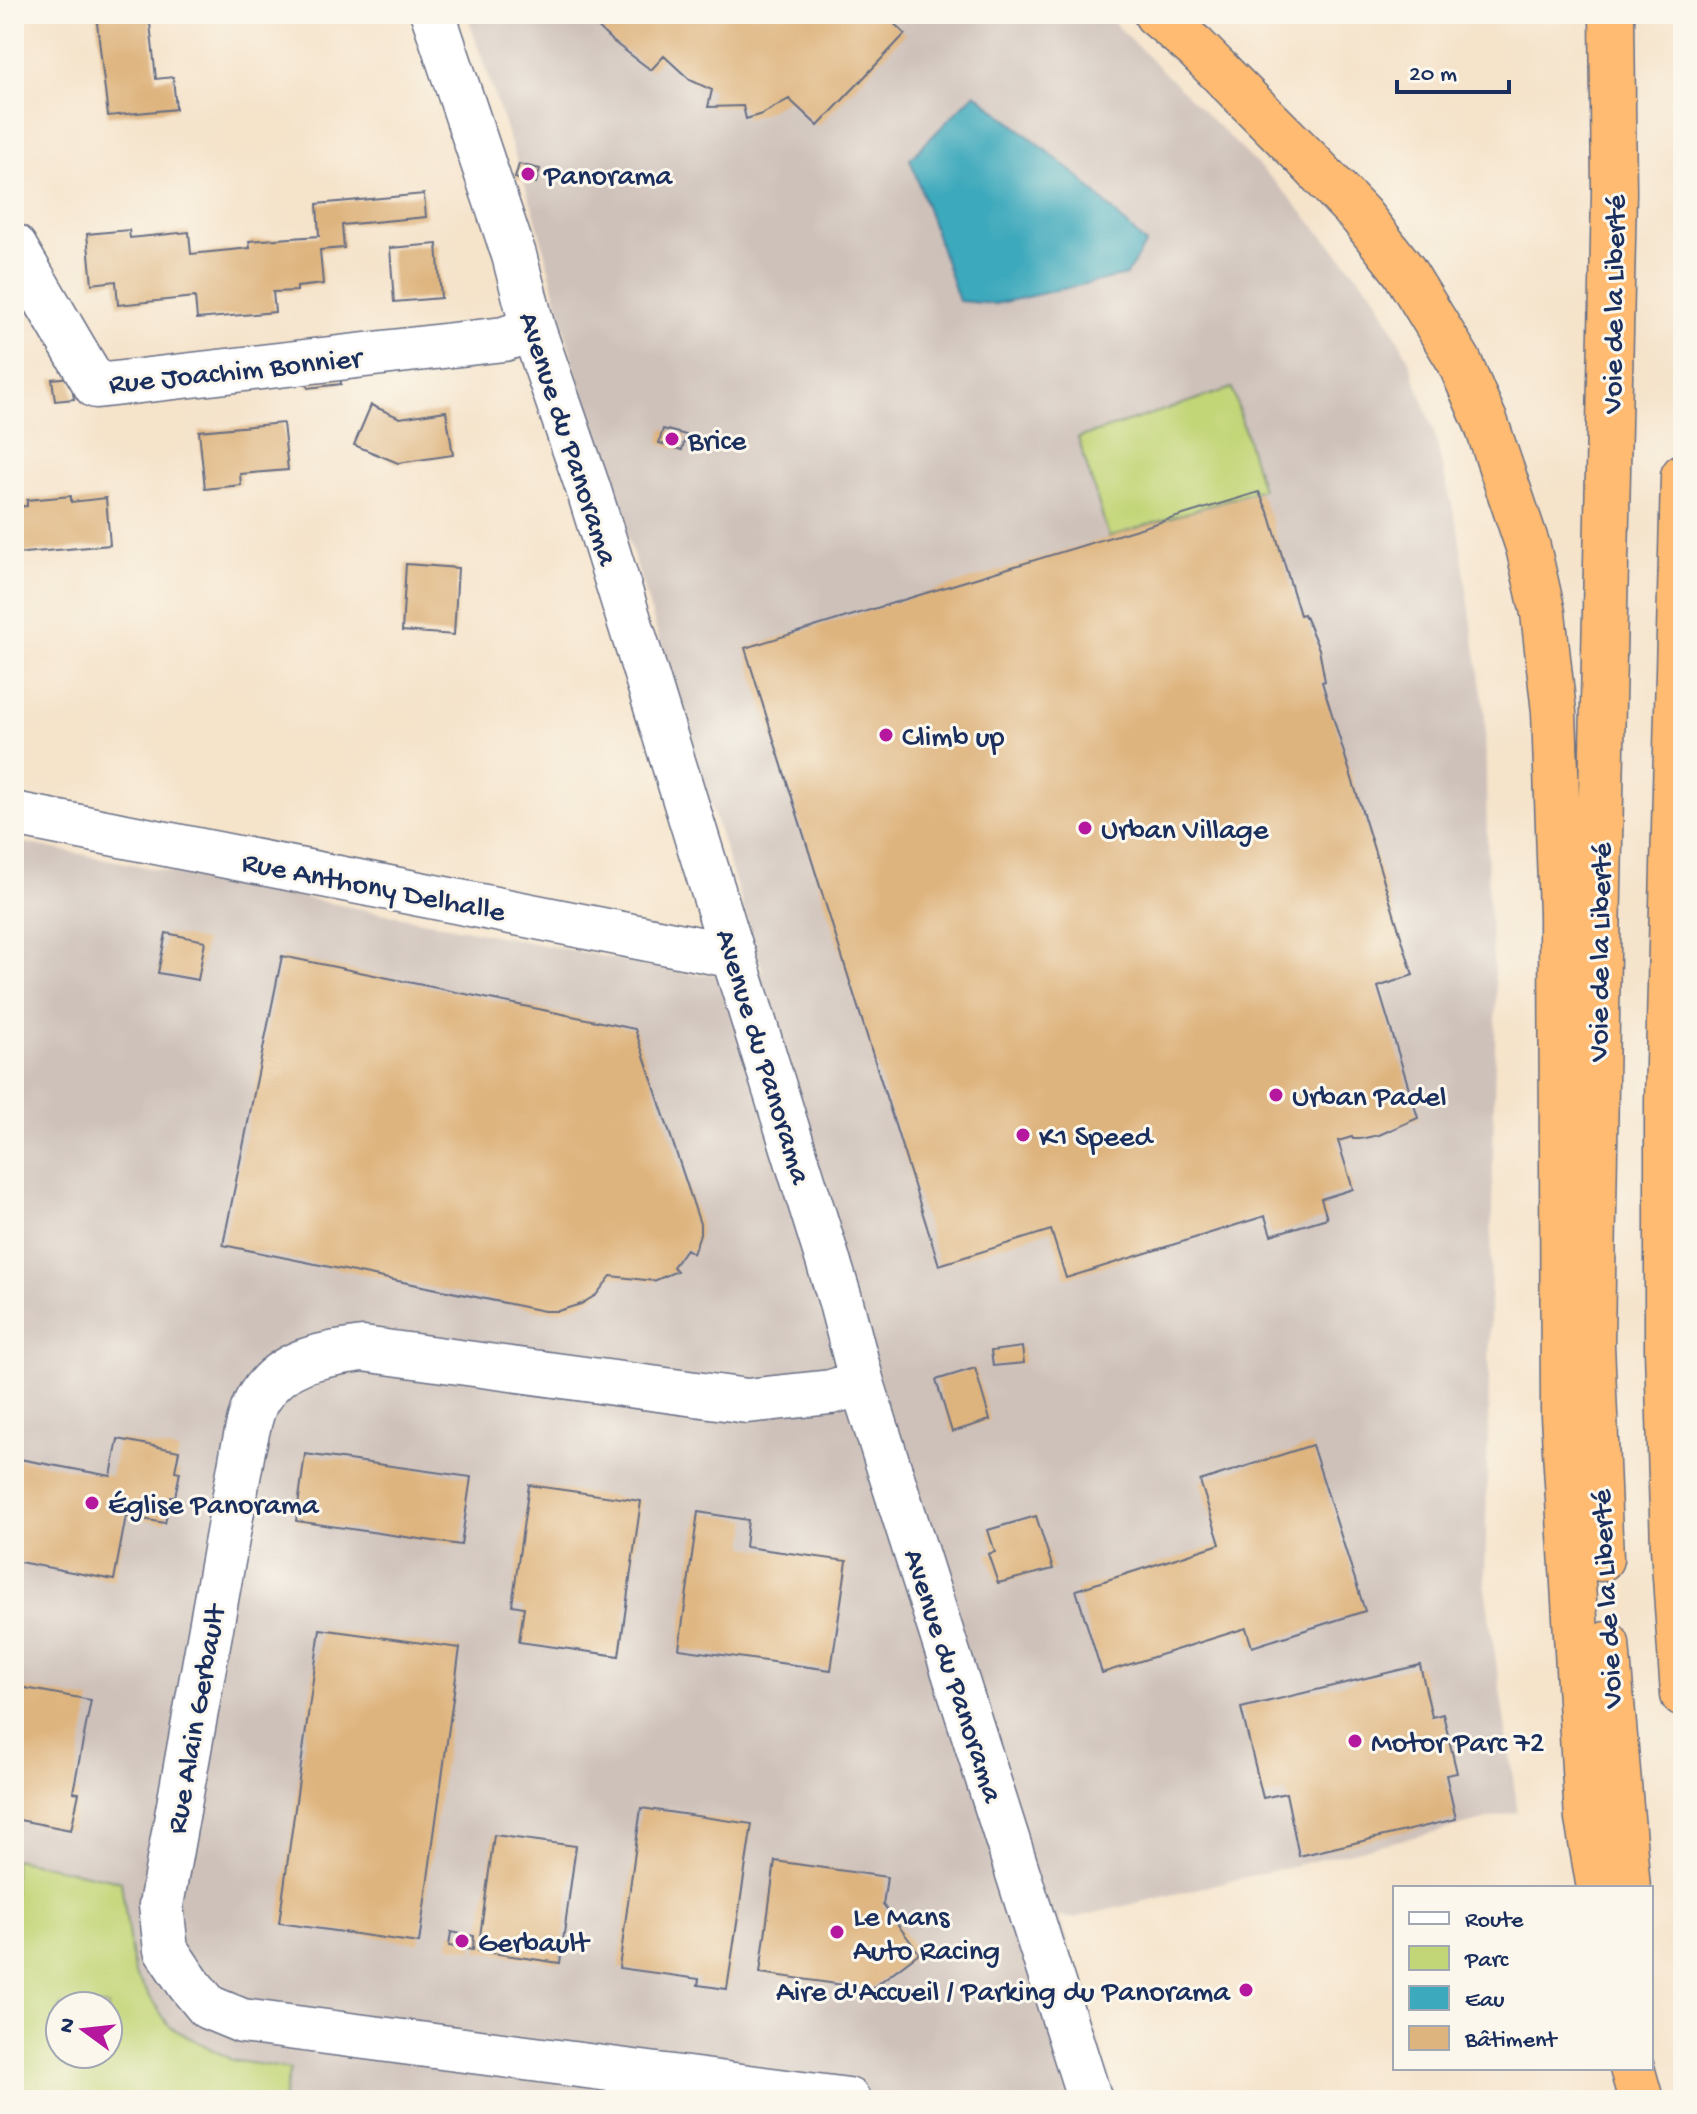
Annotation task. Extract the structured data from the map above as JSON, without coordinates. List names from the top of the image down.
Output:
{
  "streets": {
    "highway": ["Voie de la Liberté"],
    "street": [
      "Rue Joachim Bonnier",
      "Avenue du Panorama",
      "Rue Anthony Delhalle",
      "Rue Alain Gerbault"
    ]
  },
  "crossings": [
    ["Rue Joachim Bonnier", "Avenue du Panorama"],
    ["Avenue du Panorama", "Rue Anthony Delhalle"],
    ["Avenue du Panorama", "Rue Alain Gerbault"]
  ],
  "places": [
    "Panorama",
    "Brice",
    "Climb up",
    "Urban Village",
    "Urban Padel",
    "K1 Speed",
    "Église Panorama",
    "Motor Parc 72",
    "Le Mans Auto Racing",
    "Gerbault",
    "Aire d'Accueil / Parking du Panorama"
  ],
  "legend": [
    "Route",
    "Parc",
    "Eau",
    "Bâtiment"
  ],
  "scale_bar": "20 m",
  "north": "left"
}
